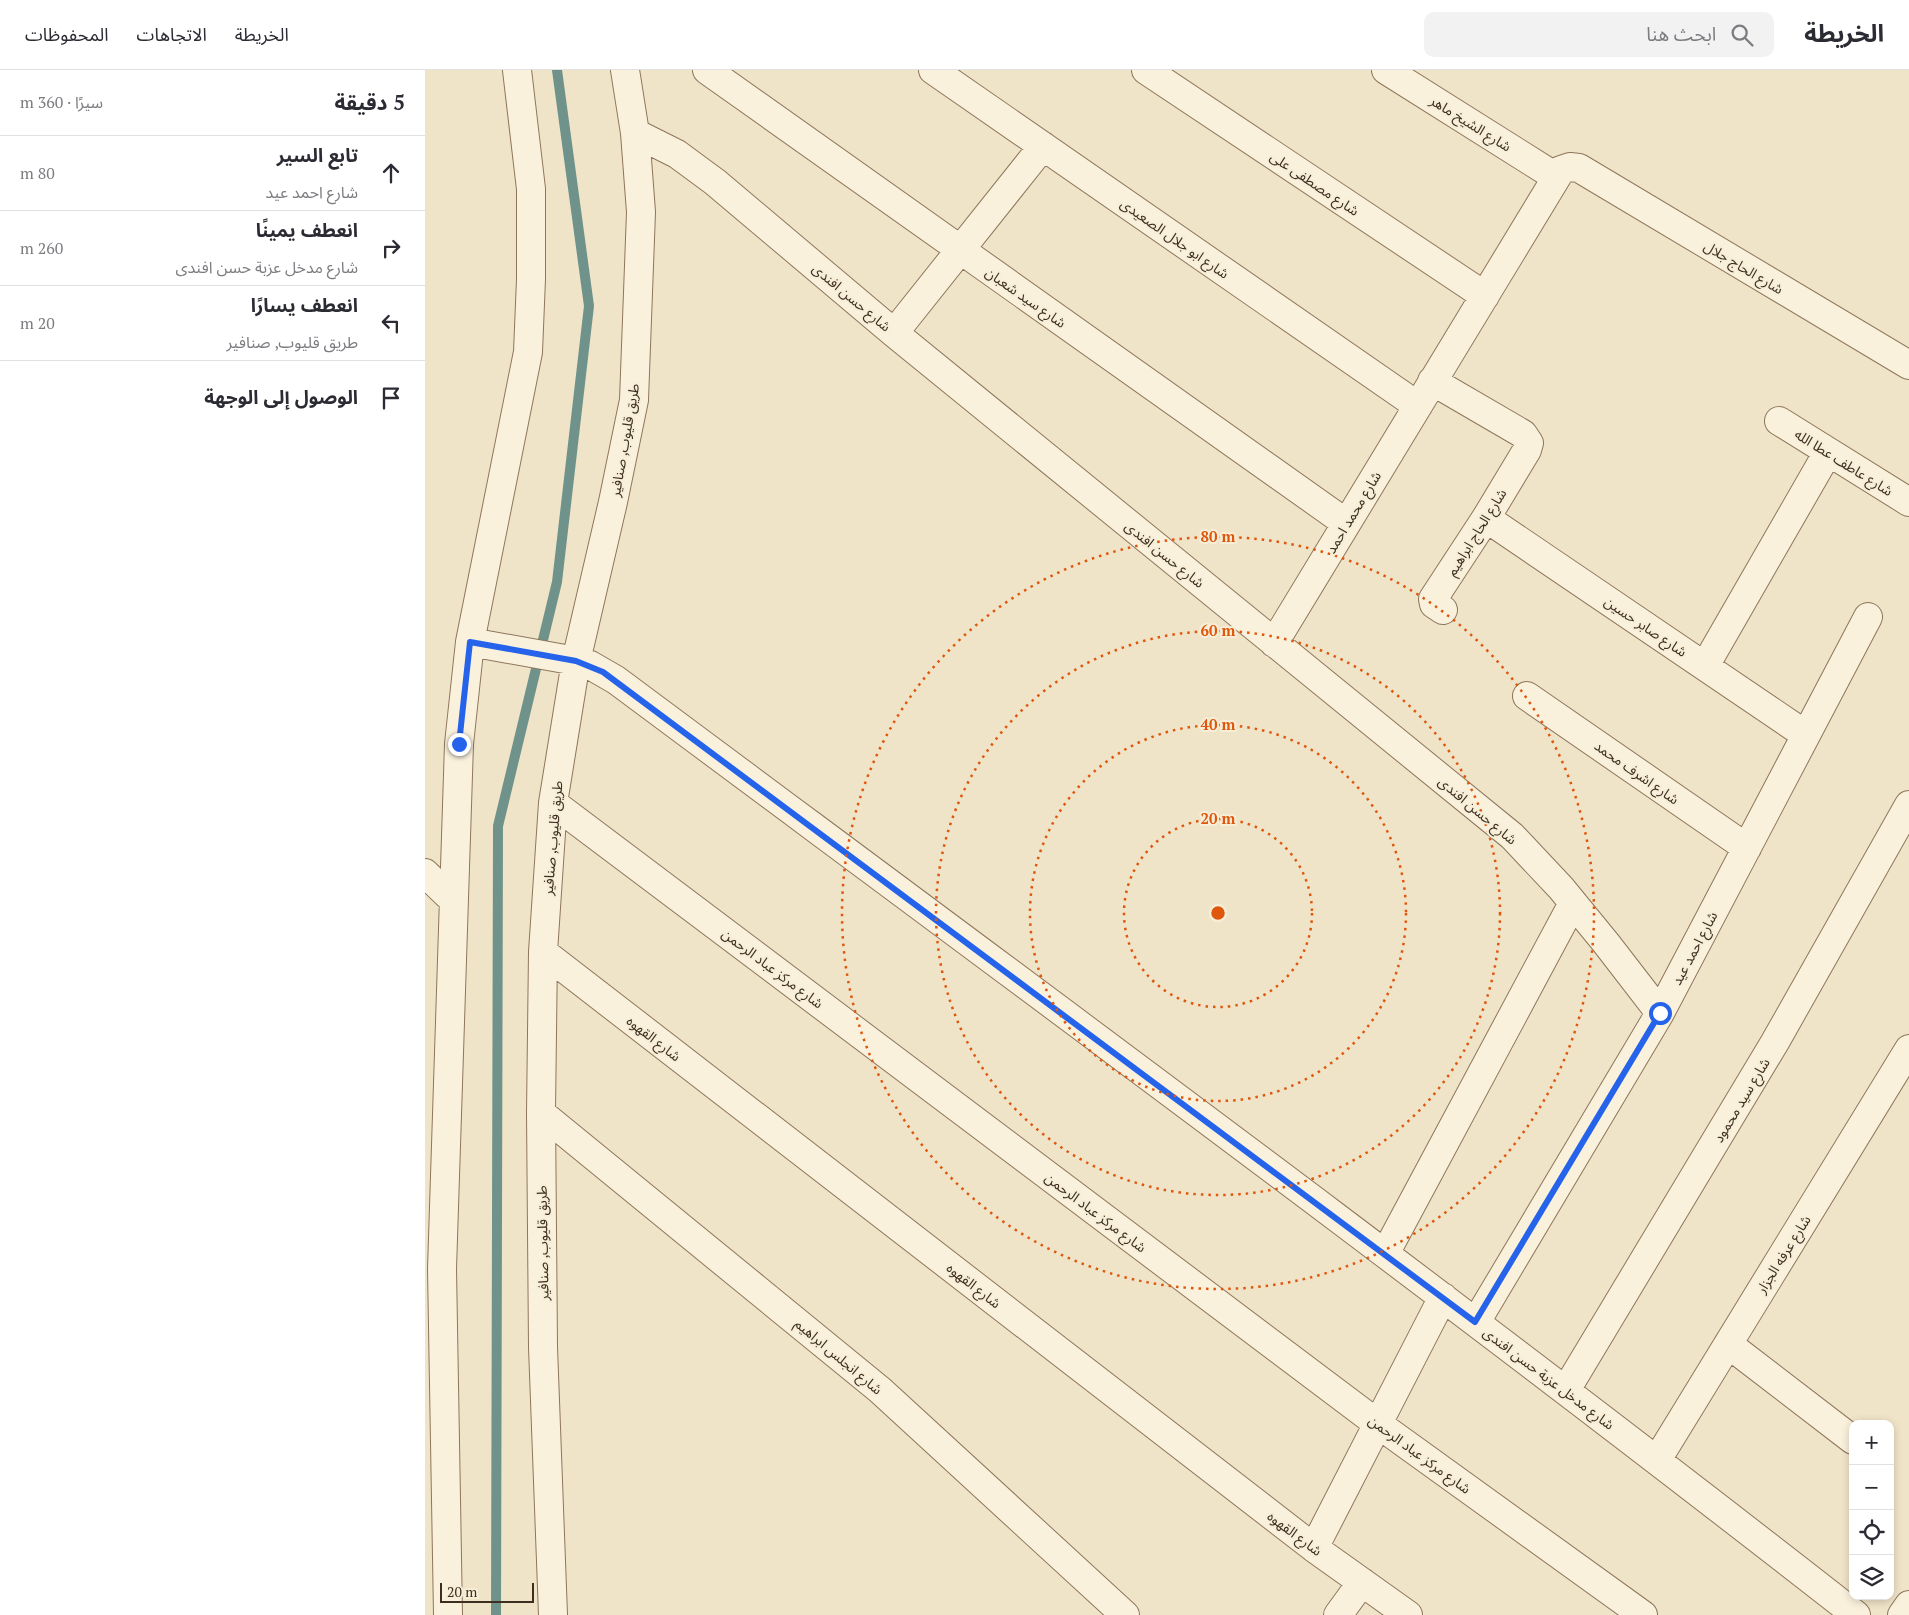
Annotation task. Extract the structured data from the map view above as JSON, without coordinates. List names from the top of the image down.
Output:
{
  "streets": {
    "street": [
      "شارع الشيخ ماهر",
      "شارع مصطفى على",
      "شارع ابو جلال الصعيدى",
      "شارع الحاج جلال",
      "شارع حسن افندى",
      "شارع سيد شعبان",
      "طريق قليوب, صنافير",
      "شارع عاطف عطا الله",
      "شارع محمد احمد",
      "شارع الحاج ابراهيم",
      "شارع صابر حسين",
      "شارع اشرف محمد",
      "شارع احمد عيد",
      "شارع مركز عباد الرحمن",
      "شارع القهوه",
      "شارع سيد محمود",
      "شارع عرفه الجزار",
      "شارع انجلس ابراهيم",
      "شارع مدخل عزبة حسن افندى"
    ]
  },
  "crossings": [
    ["شارع الشيخ ماهر", "شارع الحاج جلال"],
    ["شارع الشيخ ماهر", "شارع محمد احمد"],
    ["شارع مصطفى على", "شارع محمد احمد"],
    ["شارع ابو جلال الصعيدى", "شارع محمد احمد"],
    ["شارع الحاج جلال", "شارع محمد احمد"],
    ["شارع حسن افندى", "طريق قليوب, صنافير"],
    ["شارع حسن افندى", "شارع محمد احمد"],
    ["شارع حسن افندى", "شارع احمد عيد"],
    ["شارع سيد شعبان", "شارع محمد احمد"],
    ["طريق قليوب, صنافير", "شارع مركز عباد الرحمن"],
    ["طريق قليوب, صنافير", "شارع القهوه"],
    ["طريق قليوب, صنافير", "شارع انجلس ابراهيم"],
    ["طريق قليوب, صنافير", "شارع مدخل عزبة حسن افندى"],
    ["شارع محمد احمد", "شارع الحاج ابراهيم"],
    ["شارع الحاج ابراهيم", "شارع صابر حسين"],
    ["شارع صابر حسين", "شارع احمد عيد"],
    ["شارع اشرف محمد", "شارع احمد عيد"],
    ["شارع احمد عيد", "شارع مدخل عزبة حسن افندى"],
    ["شارع سيد محمود", "شارع مدخل عزبة حسن افندى"],
    ["شارع عرفه الجزار", "شارع مدخل عزبة حسن افندى"]
  ],
  "scale_bar": "20 m",
  "page": {
    "header": "الخريطة",
    "search": "ابحث هنا",
    "nav": ["الخريطة", "الاتجاهات", "المحفوظات"],
    "heading": ["5 دقيقة", "سيرًا · 360 m"],
    "list": [
      ["تابع السير", "شارع احمد عيد", "80 m"],
      ["انعطف يمينًا", "شارع مدخل عزبة حسن افندى", "260 m"],
      ["انعطف يسارًا", "طريق قليوب, صنافير", "20 m"],
      "الوصول إلى الوجهة"
    ],
    "map_buttons": ["+", "−"],
    "scale": "20 m"
  },
  "rings": [
    "80 m",
    "60 m",
    "40 m",
    "20 m"
  ]
}
